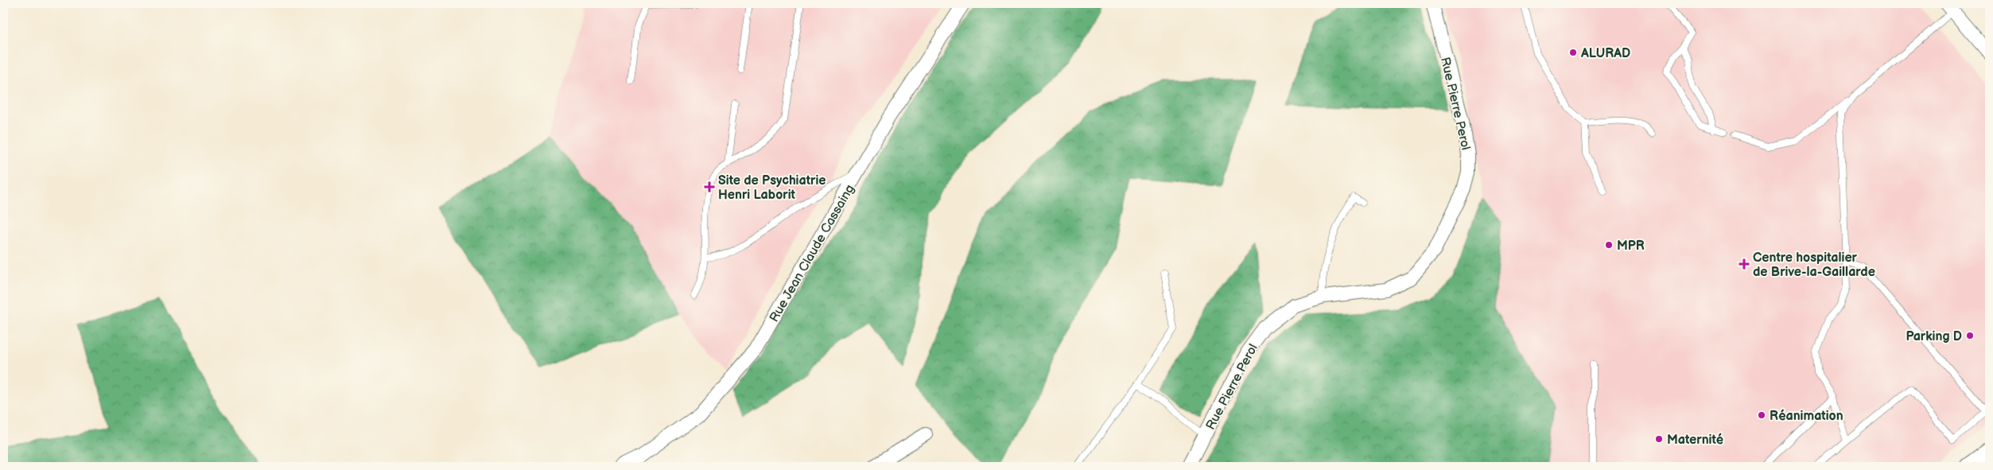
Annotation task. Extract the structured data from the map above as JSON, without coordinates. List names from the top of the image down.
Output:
{
  "streets": {
    "street": ["Rue Pierre Perol", "Rue Jean Claude Cassaing"]
  },
  "places": {
    "other": [
      "ALURAD",
      "MPR",
      "Parking D",
      "Réanimation",
      "Maternité"
    ],
    "health": ["Site de Psychiatrie Henri Laborit", "Centre hospitalier de Brive-la-Gaillarde"]
  }
}
